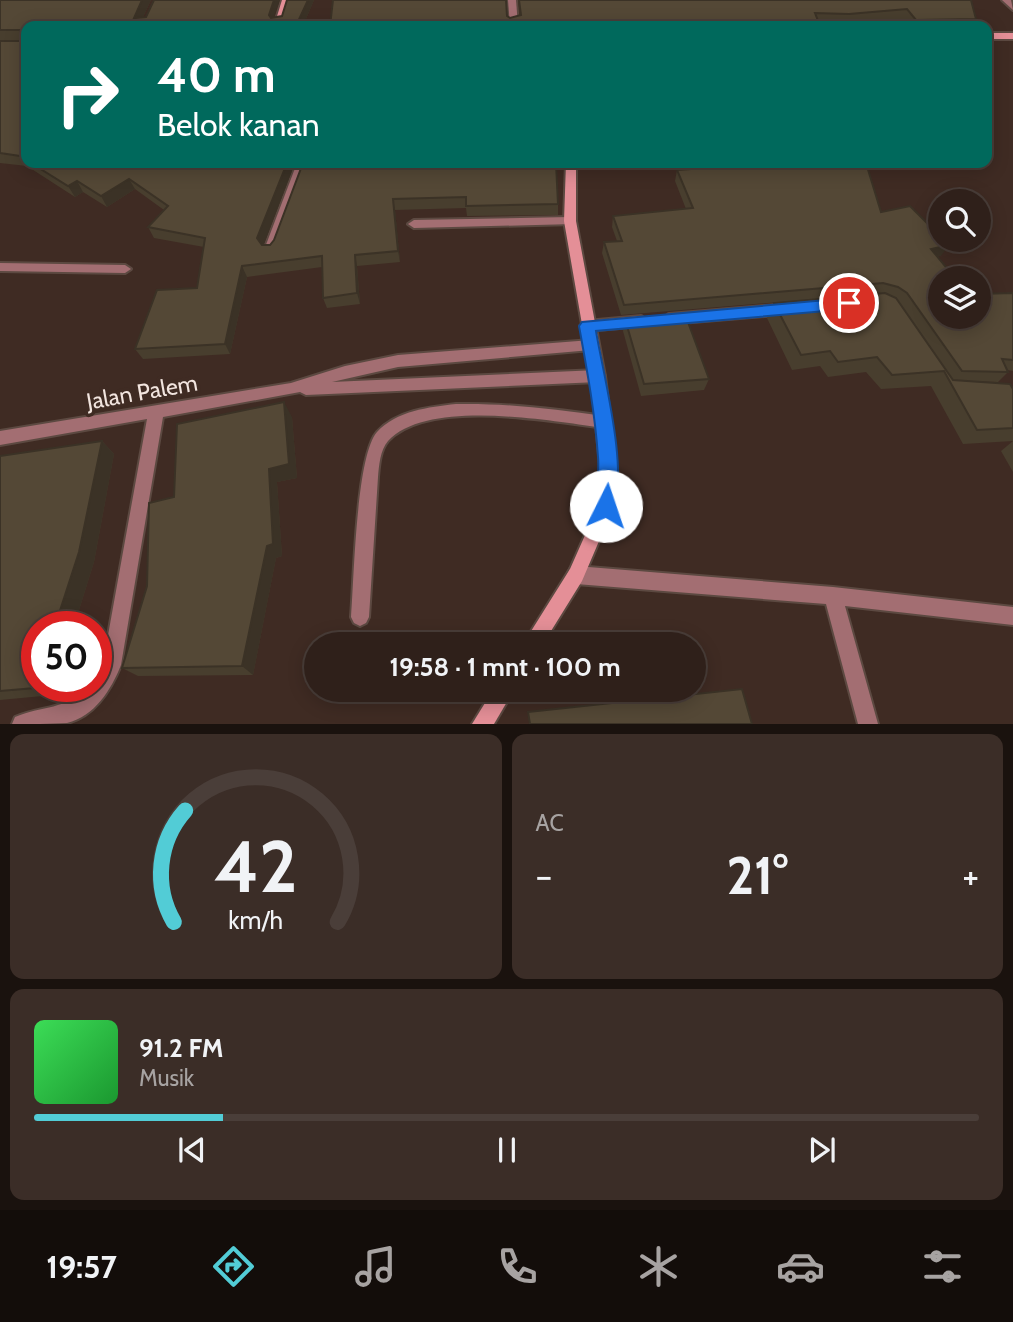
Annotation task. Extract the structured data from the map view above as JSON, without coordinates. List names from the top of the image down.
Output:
{
  "streets": {
    "street": ["Jalan Palem"]
  },
  "page": {
    "turn": ["40 m", "Belok kanan"],
    "limit": "50",
    "trip": "19:58 · 1 mnt · 100 m",
    "tile": "AC",
    "heat": ["−", "21°", "+"],
    "song": ["91.2 FM", "Musik"],
    "tabs": "19:57",
    "gauge": ["42", "km/h"]
  }
}
